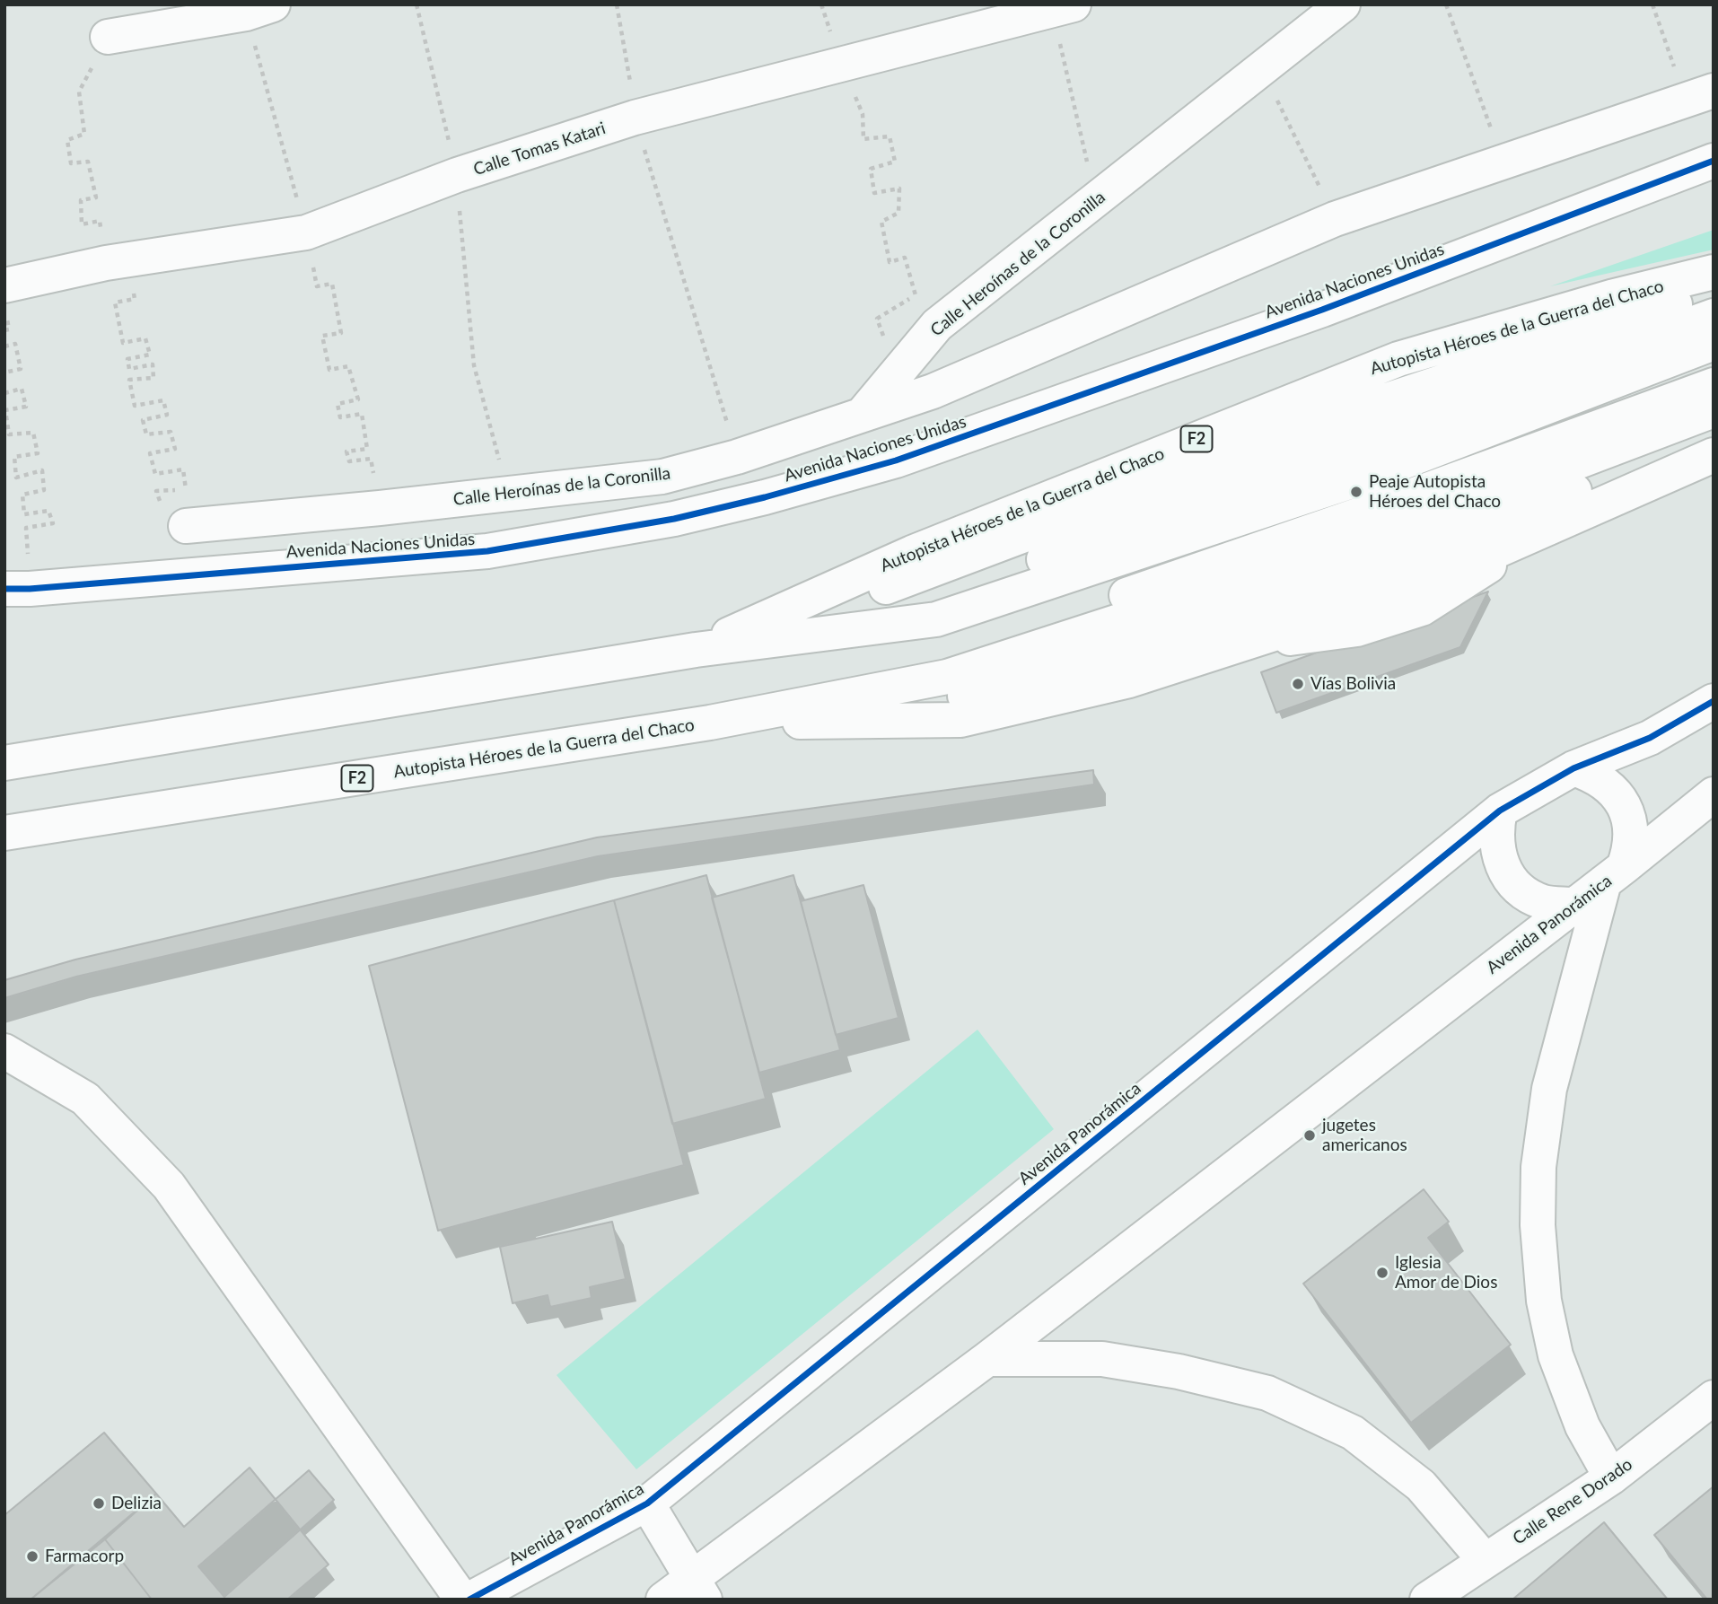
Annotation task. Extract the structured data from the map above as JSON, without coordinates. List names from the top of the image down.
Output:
{
  "streets": {
    "main road": [
      "Calle Tomas Katari",
      "Calle Heroínas de la Coronilla",
      "Avenida Naciones Unidas",
      "Autopista Héroes de la Guerra del Chaco",
      "F2",
      "Avenida Panorámica",
      "Calle Rene Dorado"
    ]
  },
  "places": [
    "Peaje Autopista Héroes del Chaco",
    "Vías Bolivia",
    "jugetes americanos",
    "Iglesia Amor de Dios",
    "Delizia",
    "Farmacorp"
  ]
}
